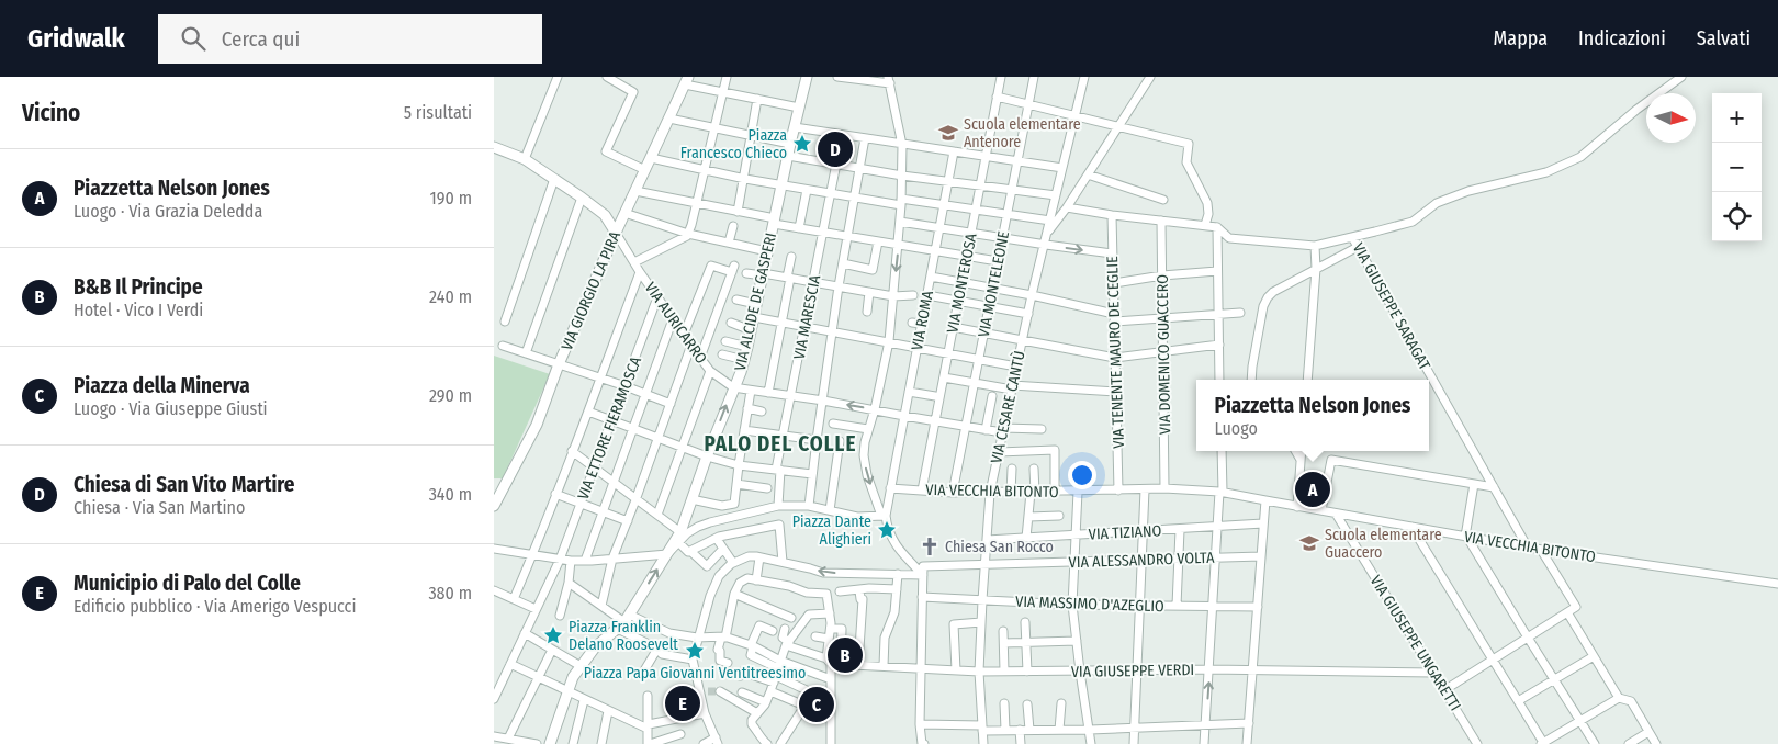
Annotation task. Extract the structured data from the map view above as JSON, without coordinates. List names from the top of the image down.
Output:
{
  "streets": {
    "street": [
      "VIA MONTEROSA",
      "VIA MONTELEONE",
      "VIA GIORGIO LA PIRA",
      "VIA ALCIDE DE GASPERI",
      "VIA GIUSEPPE SARAGAT",
      "VIA MARESCIA",
      "VIA ROMA",
      "VIA AURICARRO",
      "VIA TENENTE MAURO DE CEGLIE",
      "VIA DOMENICO GUACCERO",
      "VIA CESARE CANTÙ",
      "VIA ETTORE FIERAMOSCA",
      "VIA VECCHIA BITONTO",
      "VIA TIZIANO",
      "VIA ALESSANDRO VOLTA",
      "VIA MASSIMO D'AZEGLIO",
      "VIA GIUSEPPE UNGARETTI",
      "VIA GIUSEPPE VERDI"
    ]
  },
  "crossings": [
    ["VIA MONTEROSA", "VIA AURICARRO"],
    ["VIA MONTEROSA", "VIA VECCHIA BITONTO"],
    ["VIA MONTELEONE", "VIA AURICARRO"],
    ["VIA MONTELEONE", "VIA VECCHIA BITONTO"],
    ["VIA GIORGIO LA PIRA", "VIA AURICARRO"],
    ["VIA ALCIDE DE GASPERI", "VIA AURICARRO"],
    ["VIA GIUSEPPE SARAGAT", "VIA VECCHIA BITONTO"],
    ["VIA MARESCIA", "VIA AURICARRO"],
    ["VIA ROMA", "VIA AURICARRO"],
    ["VIA ROMA", "VIA VECCHIA BITONTO"],
    ["VIA AURICARRO", "VIA CESARE CANTÙ"],
    ["VIA AURICARRO", "VIA ETTORE FIERAMOSCA"],
    ["VIA TENENTE MAURO DE CEGLIE", "VIA VECCHIA BITONTO"],
    ["VIA DOMENICO GUACCERO", "VIA VECCHIA BITONTO"],
    ["VIA CESARE CANTÙ", "VIA VECCHIA BITONTO"],
    ["VIA CESARE CANTÙ", "VIA TIZIANO"],
    ["VIA CESARE CANTÙ", "VIA ALESSANDRO VOLTA"],
    ["VIA CESARE CANTÙ", "VIA MASSIMO D'AZEGLIO"],
    ["VIA CESARE CANTÙ", "VIA GIUSEPPE VERDI"],
    ["VIA VECCHIA BITONTO", "VIA GIUSEPPE UNGARETTI"],
    ["VIA GIUSEPPE UNGARETTI", "VIA GIUSEPPE VERDI"]
  ],
  "districts": ["PALO DEL COLLE"],
  "places": {
    "school or university": ["Scuola elementare Antenore", "Scuola elementare Guaccero"],
    "place": [
      "Piazza Francesco Chieco",
      "Piazza Dante Alighieri",
      "Piazza Franklin Delano Roosevelt",
      "Piazza Papa Giovanni Ventitreesimo"
    ],
    "church": ["Chiesa San Rocco"]
  },
  "north": "right",
  "page": {
    "header": "Gridwalk",
    "search": "Cerca qui",
    "nav": ["Mappa", "Indicazioni", "Salvati"],
    "heading": ["Vicino", "5 risultati"],
    "map_buttons": ["+", "−"],
    "pins": [
      "D",
      "A",
      "B",
      "E",
      "C"
    ],
    "list": [
      {
        "mark": "A",
        "name": "Piazzetta Nelson Jones",
        "note": "Luogo · Via Grazia Deledda",
        "value": "190 m"
      },
      {
        "mark": "B",
        "name": "B&B Il Principe",
        "note": "Hotel · Vico I Verdi",
        "value": "240 m"
      },
      {
        "mark": "C",
        "name": "Piazza della Minerva",
        "note": "Luogo · Via Giuseppe Giusti",
        "value": "290 m"
      },
      {
        "mark": "D",
        "name": "Chiesa di San Vito Martire",
        "note": "Chiesa · Via San Martino",
        "value": "340 m"
      },
      {
        "mark": "E",
        "name": "Municipio di Palo del Colle",
        "note": "Edificio pubblico · Via Amerigo Vespucci",
        "value": "380 m"
      }
    ],
    "popup": ["Piazzetta Nelson Jones", "Luogo"]
  }
}
